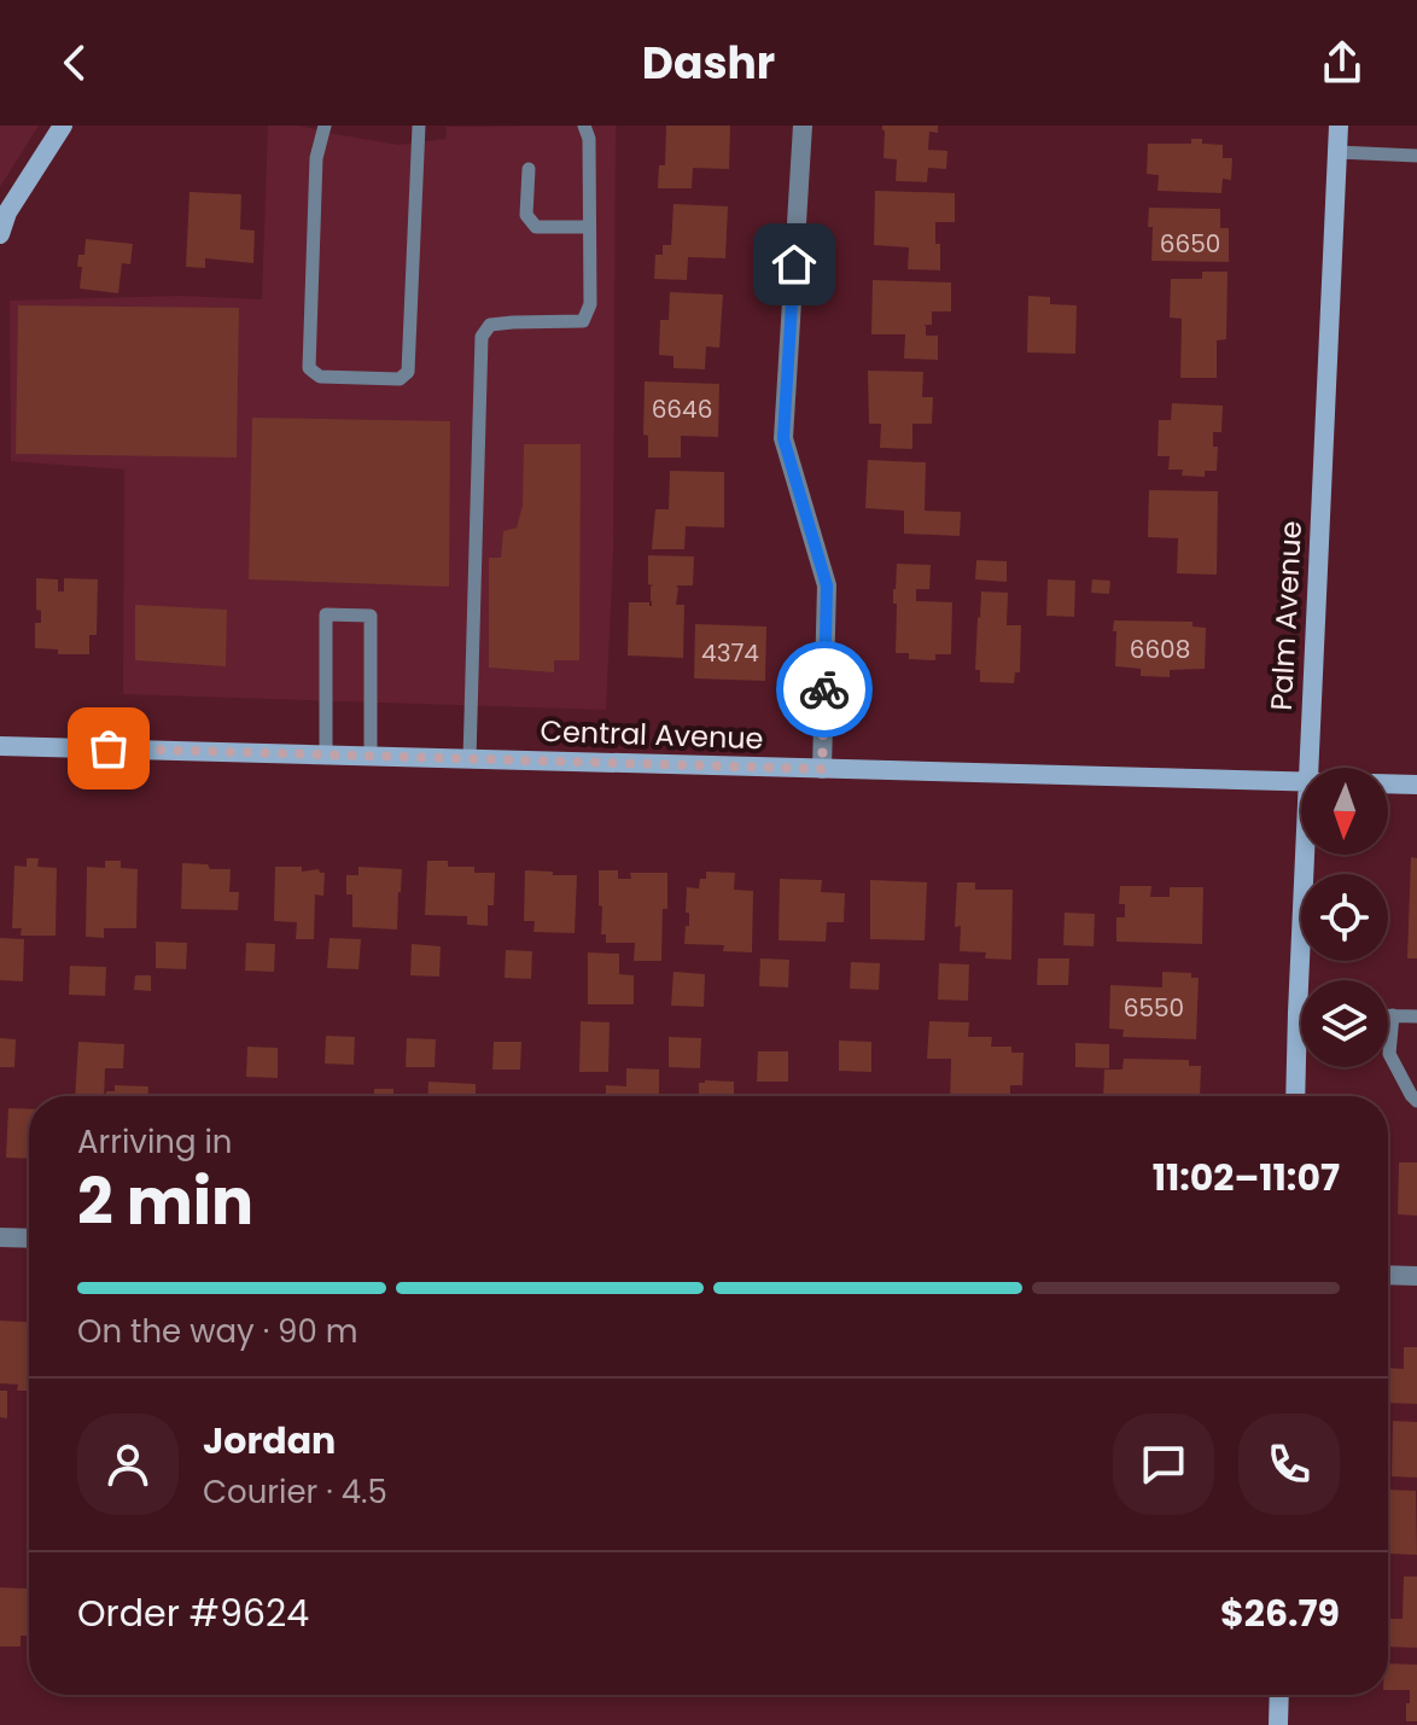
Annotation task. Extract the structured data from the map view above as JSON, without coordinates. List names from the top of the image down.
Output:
{
  "streets": {
    "main road": ["Palm Avenue", "Central Avenue"]
  },
  "house_numbers": [
    "6650",
    "6646",
    "6608",
    "4374",
    "6550"
  ],
  "north": "bottom",
  "page": {
    "header": "Dashr",
    "heading": ["2 min", "Arriving in", "11:02–11:07"],
    "panel": [
      "Jordan",
      "Courier · 4.5",
      "Order #9624",
      "$26.79"
    ],
    "bar": "On the way · 90 m"
  }
}
